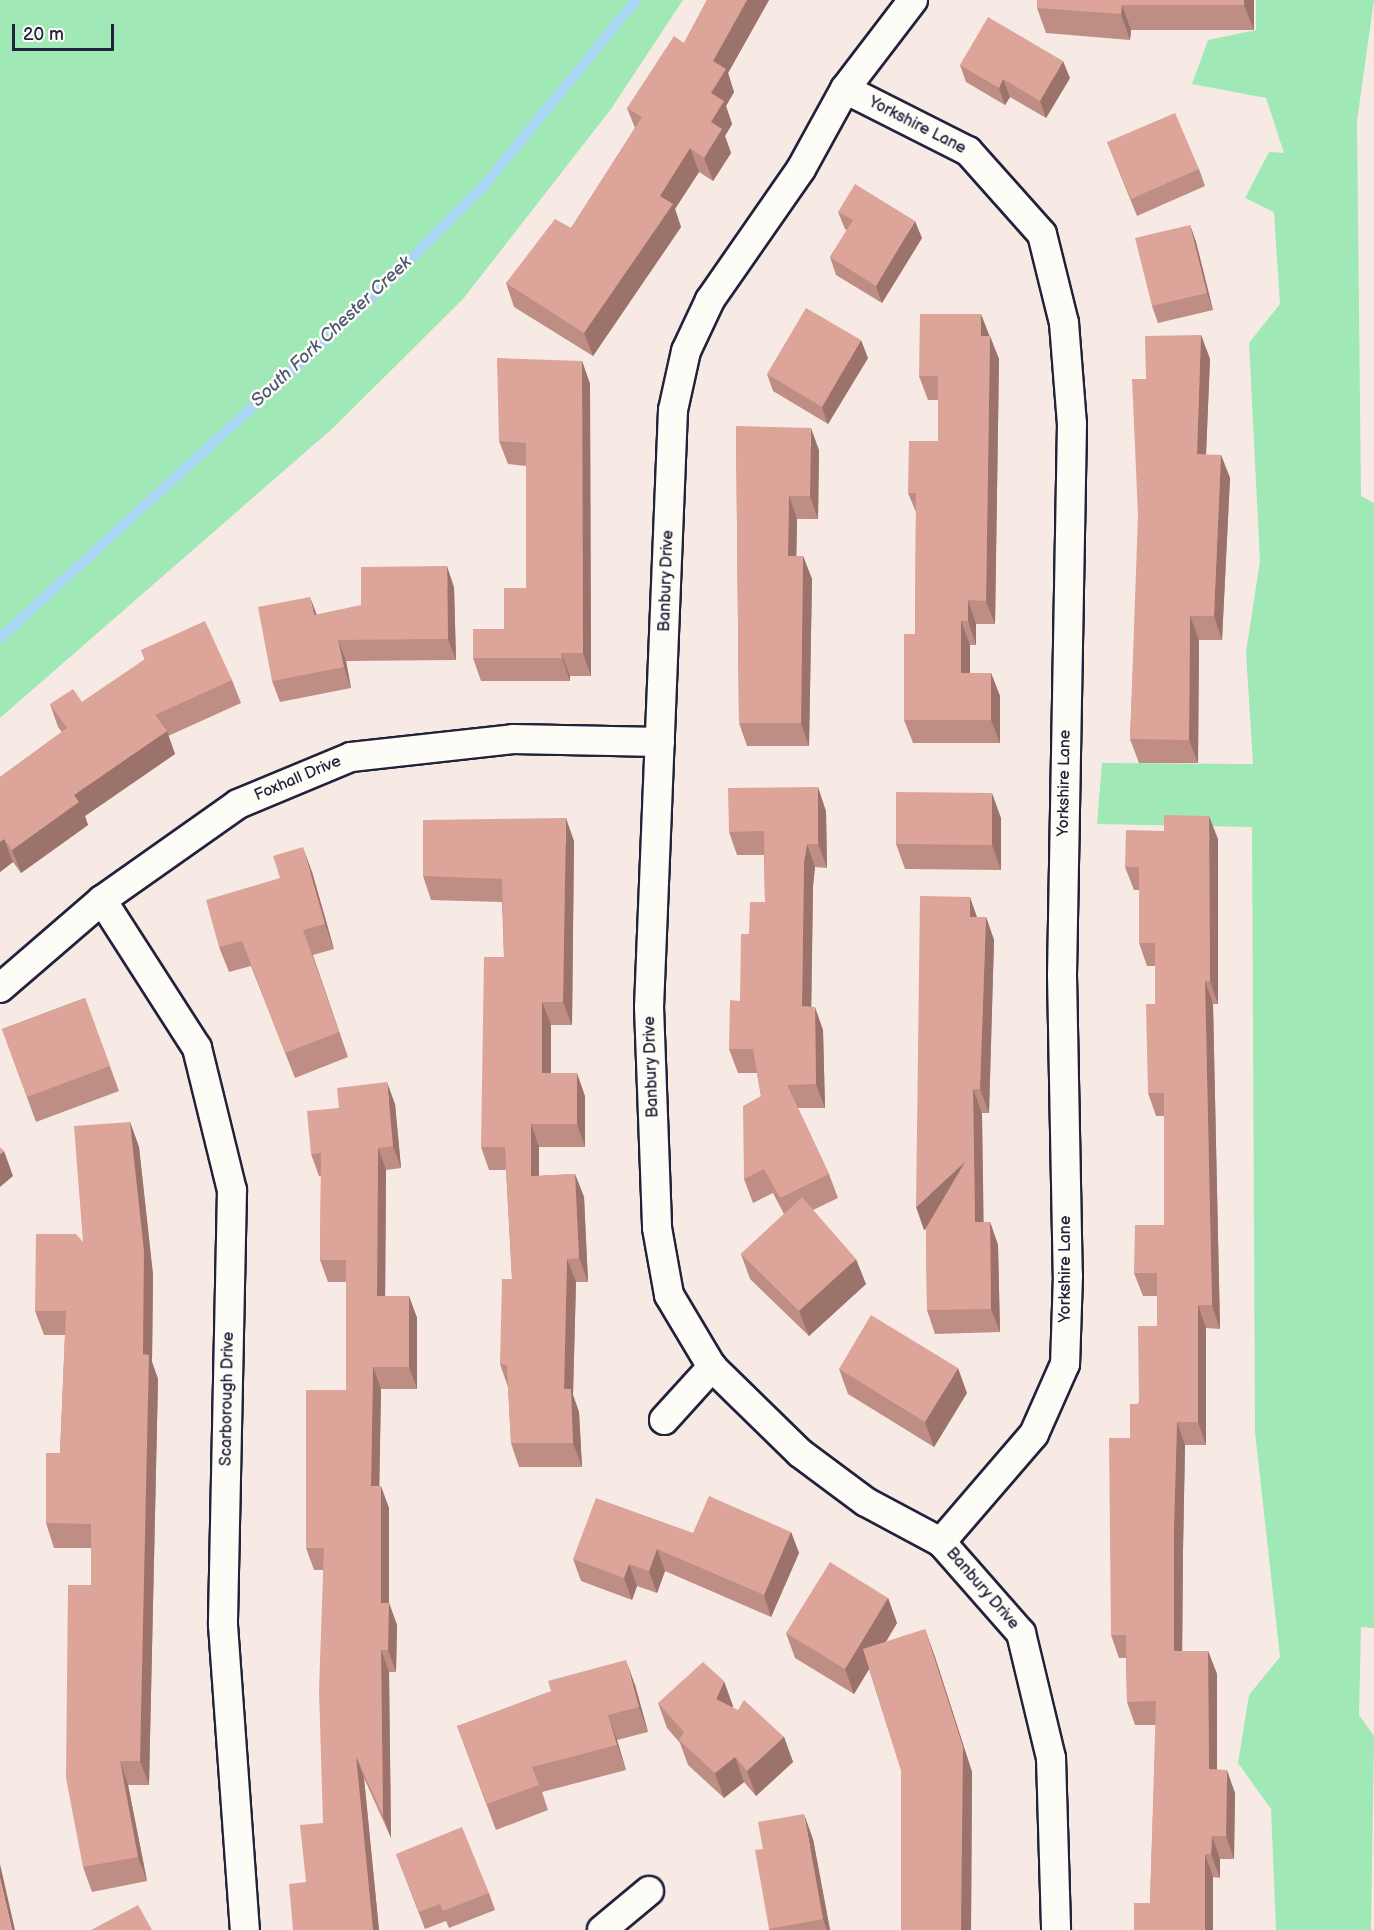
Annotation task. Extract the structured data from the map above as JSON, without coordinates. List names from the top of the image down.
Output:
{
  "streets": {
    "street": [
      "Yorkshire Lane",
      "Banbury Drive",
      "Foxhall Drive",
      "Scarborough Drive"
    ]
  },
  "crossings": [
    ["Yorkshire Lane", "Banbury Drive"],
    ["Banbury Drive", "Foxhall Drive"],
    ["Foxhall Drive", "Scarborough Drive"]
  ],
  "water": ["South Fork Chester Creek"],
  "scale_bar": "20 m"
}
